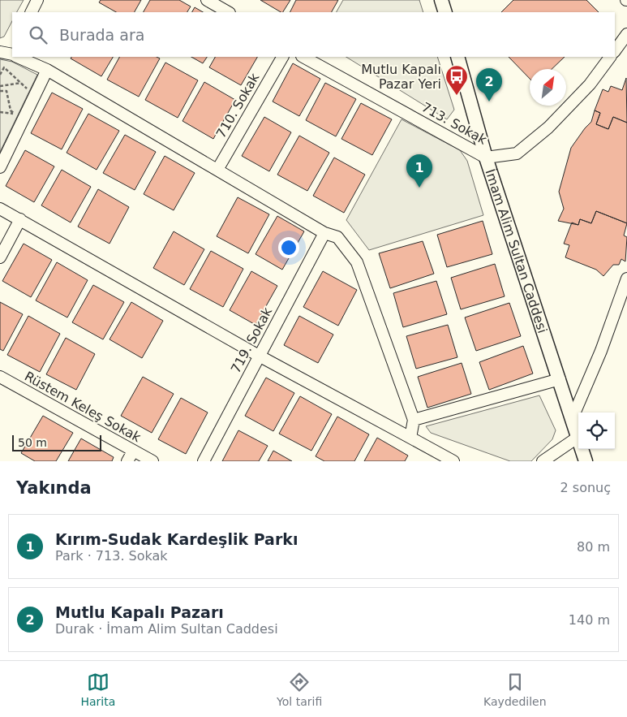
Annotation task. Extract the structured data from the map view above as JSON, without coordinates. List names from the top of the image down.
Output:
{
  "streets": {
    "street": [
      "710. Sokak",
      "713. Sokak",
      "İmam Alim Sultan Caddesi",
      "719. Sokak",
      "Rüstem Keleş Sokak"
    ]
  },
  "crossings": [
    ["713. Sokak", "İmam Alim Sultan Caddesi"]
  ],
  "places": {
    "bus stop": ["Mutlu Kapalı Pazar Yeri"]
  },
  "scale_bar": "50 m",
  "north": "top right",
  "page": {
    "search": "Burada ara",
    "pins": ["2", "1"],
    "scale": "50 m",
    "heading": ["Yakında", "2 sonuç"],
    "list": [
      {
        "mark": "1",
        "name": "Kırım-Sudak Kardeşlik Parkı",
        "note": "Park · 713. Sokak",
        "value": "80 m"
      },
      {
        "mark": "2",
        "name": "Mutlu Kapalı Pazarı",
        "note": "Durak · İmam Alim Sultan Caddesi",
        "value": "140 m"
      }
    ],
    "nav": ["Harita", "Yol tarifi", "Kaydedilen"]
  }
}
